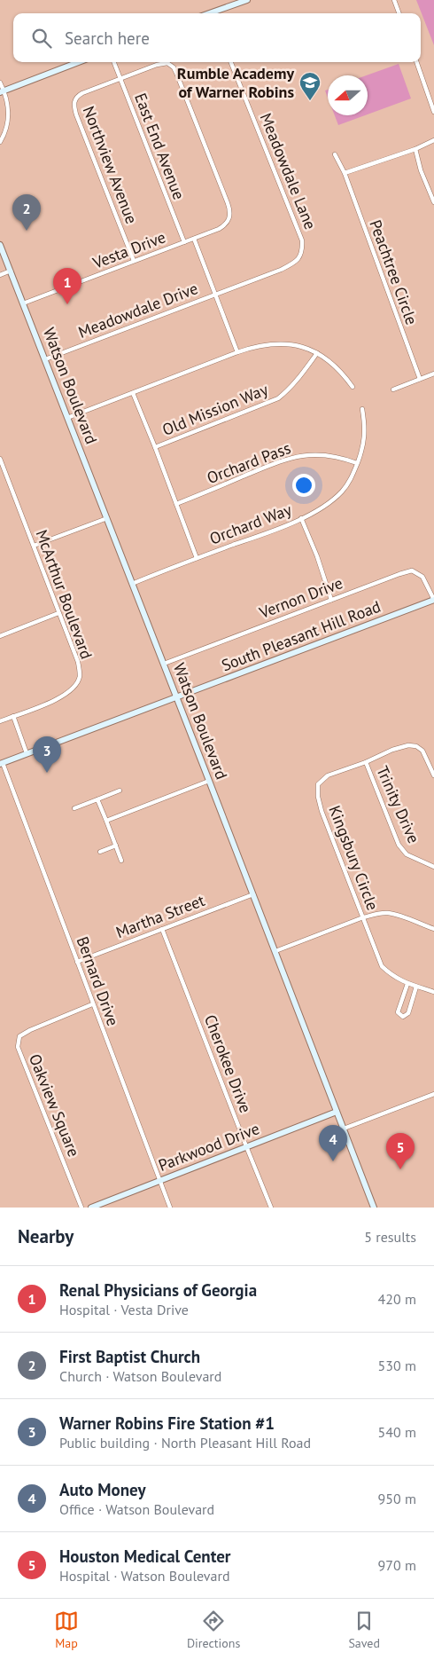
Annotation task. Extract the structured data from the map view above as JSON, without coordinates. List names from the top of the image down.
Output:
{
  "streets": {
    "main road": ["Watson Boulevard", "South Pleasant Hill Road", "Parkwood Drive"],
    "street": [
      "East End Avenue",
      "Northview Avenue",
      "Meadowdale Lane",
      "Vesta Drive",
      "Peachtree Circle",
      "Meadowdale Drive",
      "Old Mission Way",
      "Orchard Pass",
      "Orchard Way",
      "McArthur Boulevard",
      "Vernon Drive",
      "Trinity Drive",
      "Kingsbury Circle",
      "Martha Street",
      "Bernard Drive",
      "Cherokee Drive",
      "Oakview Square"
    ]
  },
  "crossings": [
    ["East End Avenue", "Northview Avenue"],
    ["East End Avenue", "Vesta Drive"],
    ["Northview Avenue", "Vesta Drive"],
    ["Meadowdale Lane", "Meadowdale Drive"],
    ["Vesta Drive", "Watson Boulevard"],
    ["Meadowdale Drive", "Watson Boulevard"],
    ["Watson Boulevard", "Orchard Way"],
    ["Watson Boulevard", "Vernon Drive"],
    ["Watson Boulevard", "South Pleasant Hill Road"],
    ["Watson Boulevard", "Martha Street"],
    ["Watson Boulevard", "Parkwood Drive"],
    ["Orchard Pass", "Orchard Way"],
    ["Vernon Drive", "South Pleasant Hill Road"],
    ["South Pleasant Hill Road", "Bernard Drive"],
    ["Trinity Drive", "Kingsbury Circle"],
    ["Martha Street", "Bernard Drive"],
    ["Martha Street", "Cherokee Drive"],
    ["Bernard Drive", "Oakview Square"],
    ["Bernard Drive", "Parkwood Drive"],
    ["Cherokee Drive", "Parkwood Drive"]
  ],
  "places": {
    "school or university": ["Rumble Academy of Warner Robins"]
  },
  "north": "left",
  "page": {
    "search": "Search here",
    "pins": [
      "2",
      "1",
      "3",
      "4",
      "5"
    ],
    "heading": ["Nearby", "5 results"],
    "list": [
      {
        "mark": "1",
        "name": "Renal Physicians of Georgia",
        "note": "Hospital · Vesta Drive",
        "value": "420 m"
      },
      {
        "mark": "2",
        "name": "First Baptist Church",
        "note": "Church · Watson Boulevard",
        "value": "530 m"
      },
      {
        "mark": "3",
        "name": "Warner Robins Fire Station #1",
        "note": "Public building · North Pleasant Hill Road",
        "value": "540 m"
      },
      {
        "mark": "4",
        "name": "Auto Money",
        "note": "Office · Watson Boulevard",
        "value": "950 m"
      },
      {
        "mark": "5",
        "name": "Houston Medical Center",
        "note": "Hospital · Watson Boulevard",
        "value": "970 m"
      }
    ],
    "nav": ["Map", "Directions", "Saved"]
  }
}
